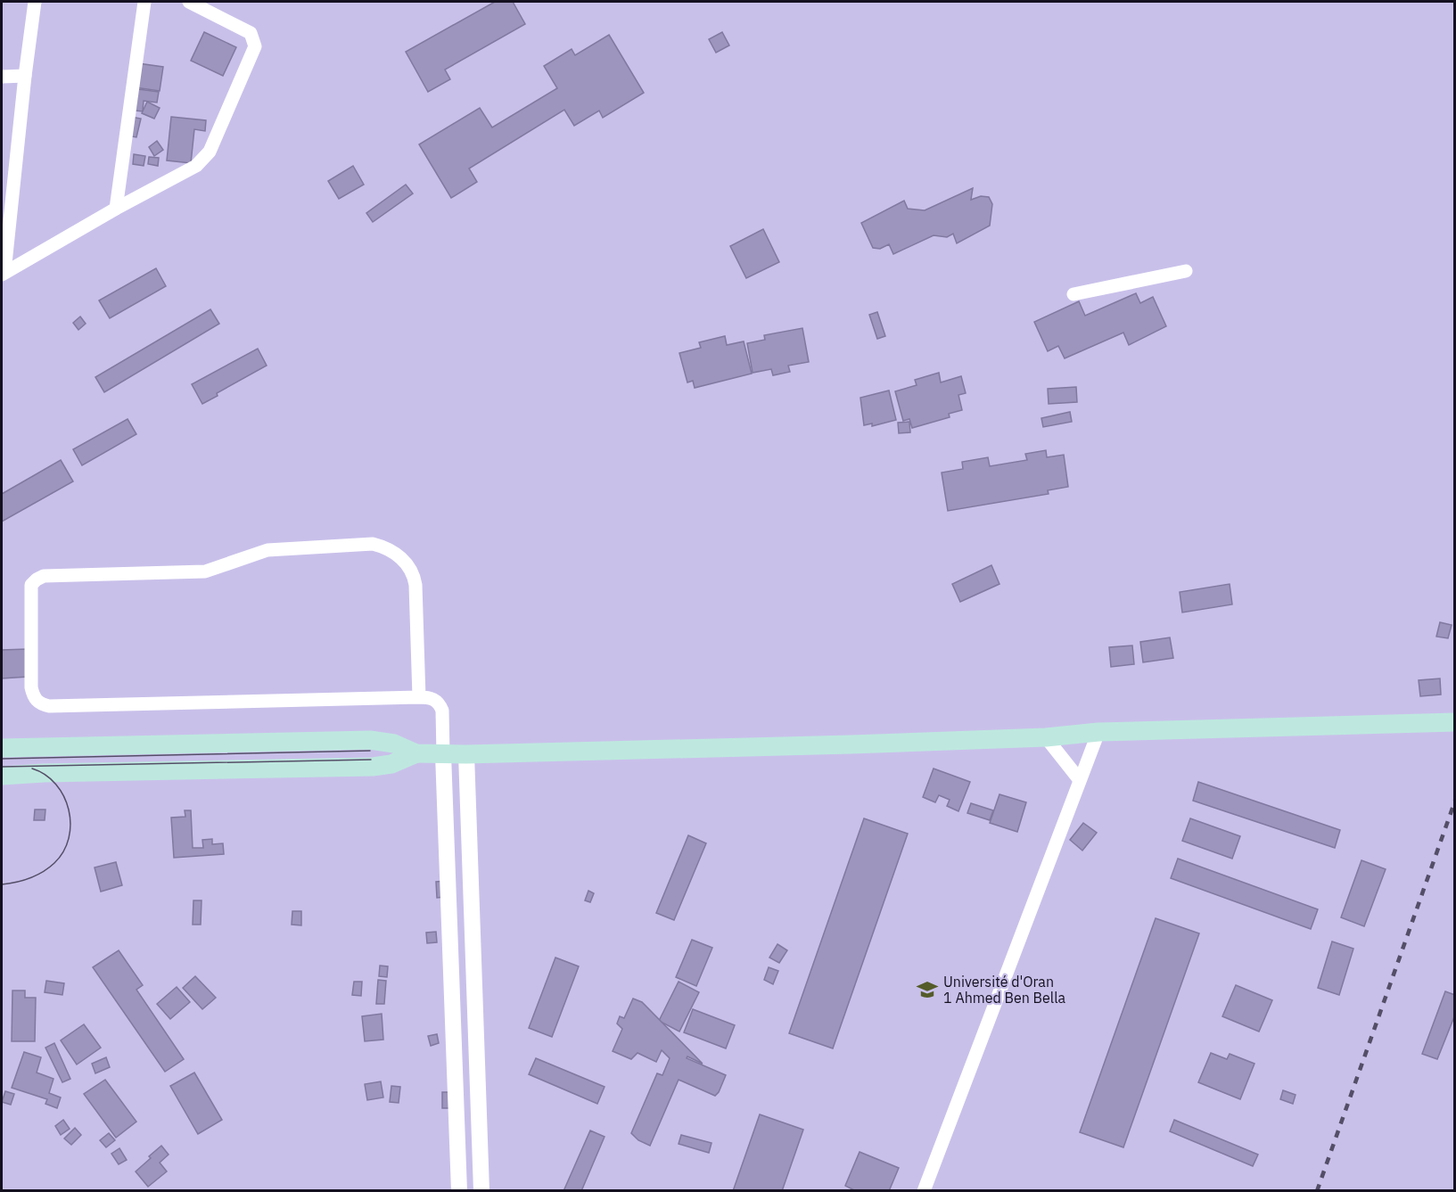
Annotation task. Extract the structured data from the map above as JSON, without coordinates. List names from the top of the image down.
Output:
{
  "places": {
    "school or university": ["Université d'Oran 1 Ahmed Ben Bella"]
  }
}
